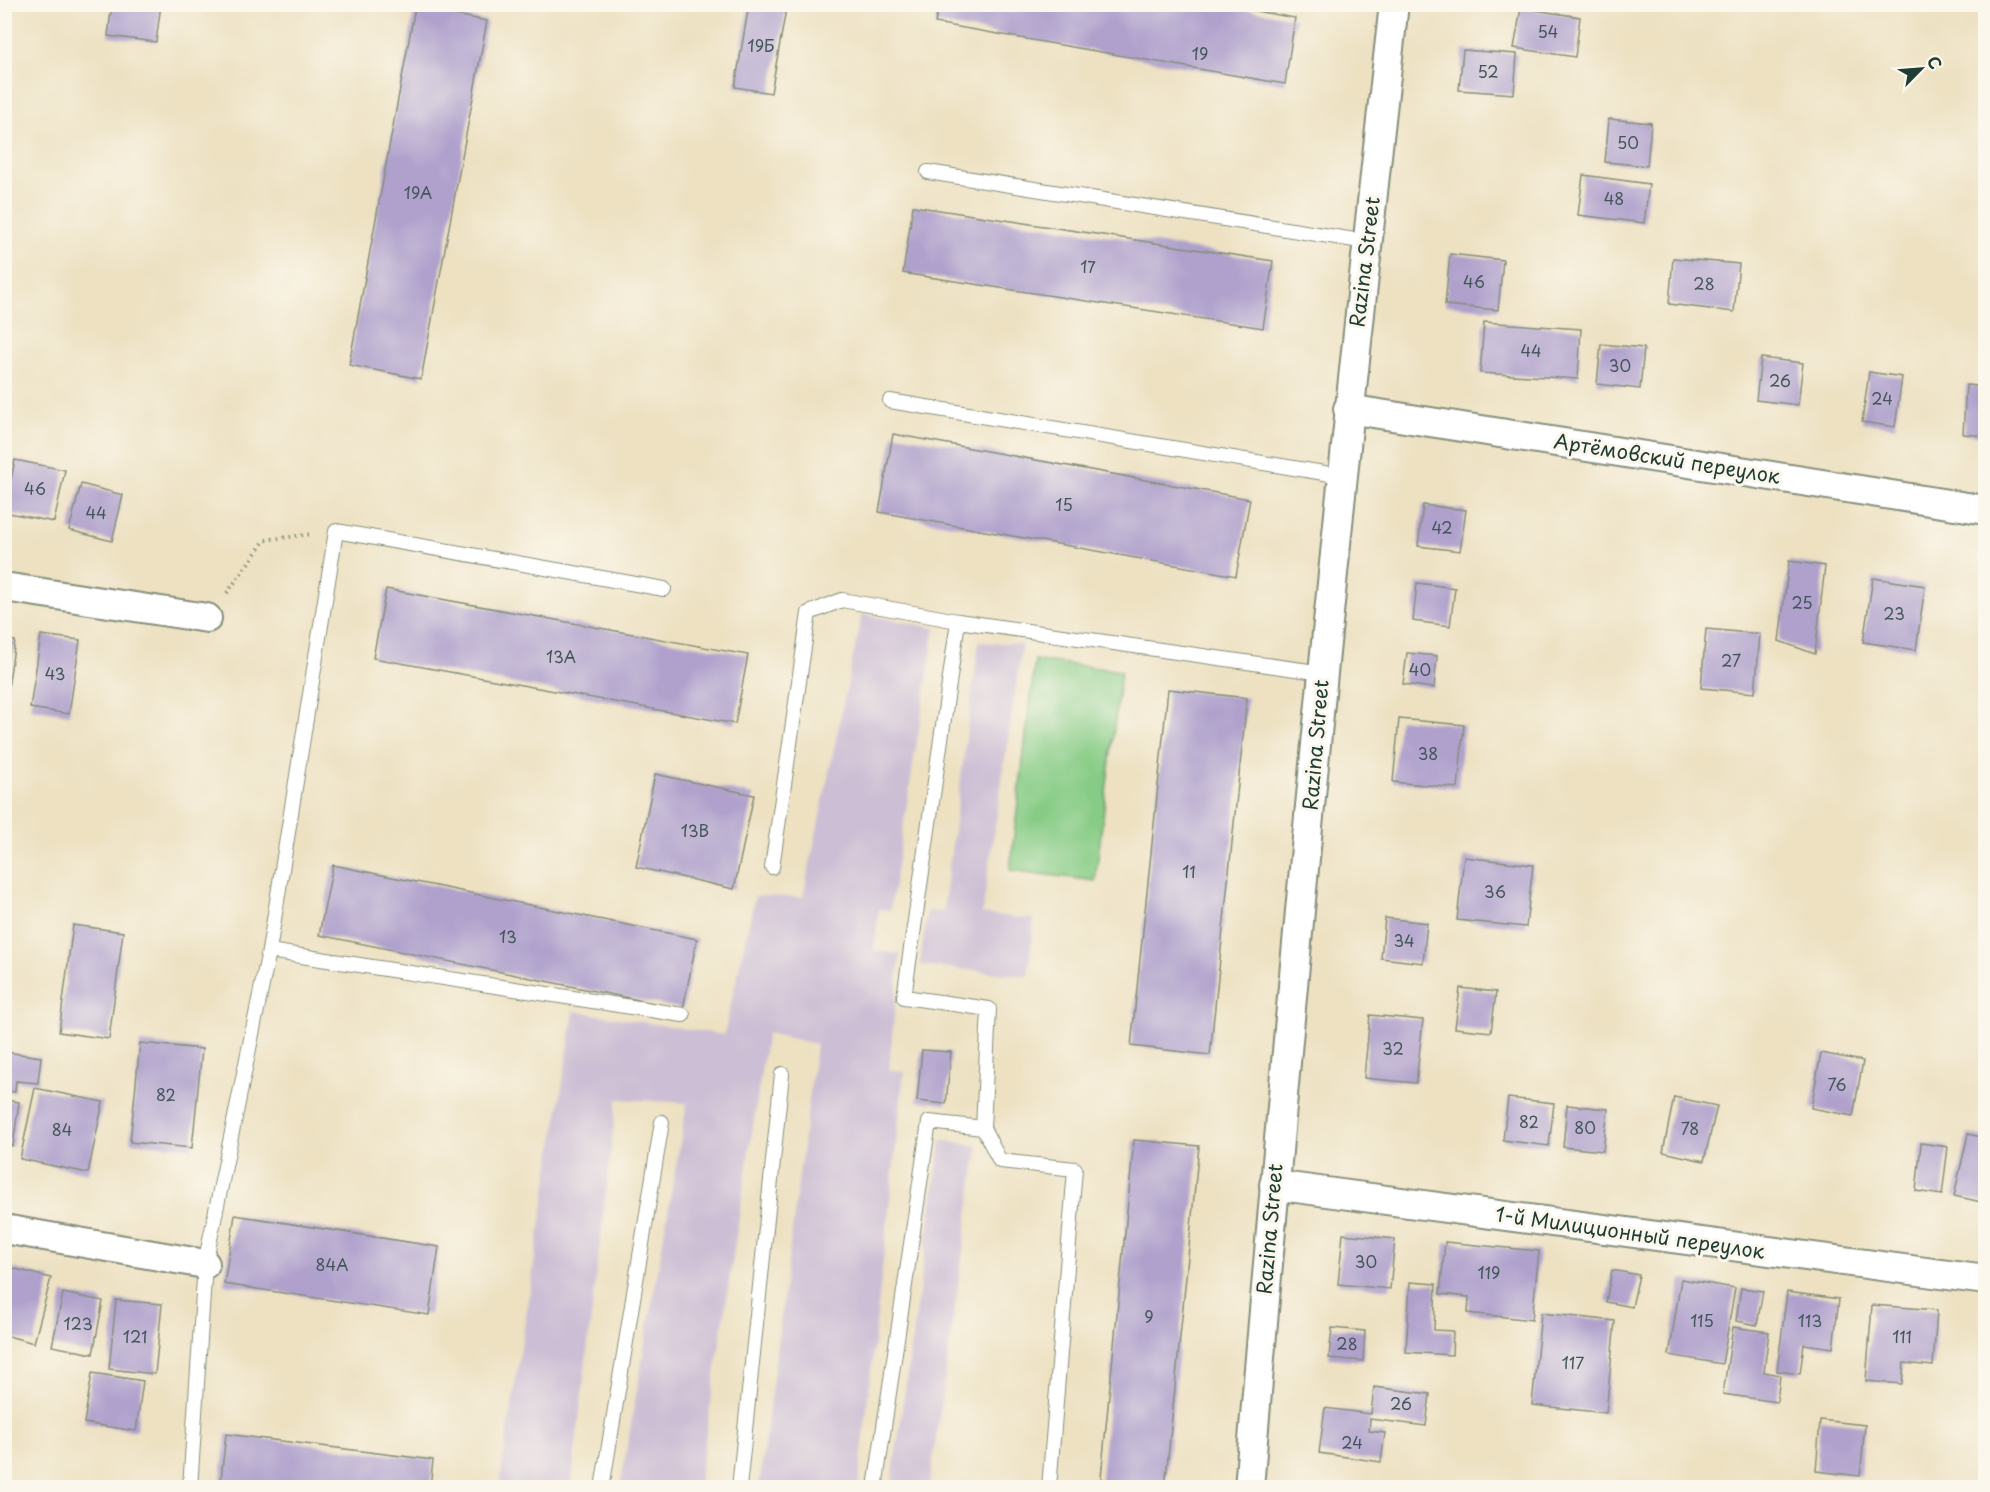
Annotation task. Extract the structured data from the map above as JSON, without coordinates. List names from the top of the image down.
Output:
{
  "streets": {
    "street": ["Razina Street", "Артёмовский переулок", "1-й Милиционный переулок"]
  },
  "crossings": [
    ["Razina Street", "Артёмовский переулок"],
    ["Razina Street", "1-й Милиционный переулок"]
  ],
  "house_numbers": [
    "54",
    "19Б",
    "19",
    "52",
    "50",
    "19А",
    "48",
    "17",
    "46",
    "28",
    "44",
    "30",
    "26",
    "24",
    "46",
    "15",
    "44",
    "42",
    "25",
    "23",
    "13А",
    "27",
    "40",
    "43",
    "38",
    "13В",
    "11",
    "36",
    "13",
    "34",
    "32",
    "76",
    "82",
    "82",
    "80",
    "78",
    "84",
    "30",
    "84А",
    "119",
    "9",
    "115",
    "113",
    "123",
    "121",
    "111",
    "28",
    "117",
    "26",
    "24"
  ],
  "north": "top right"
}
